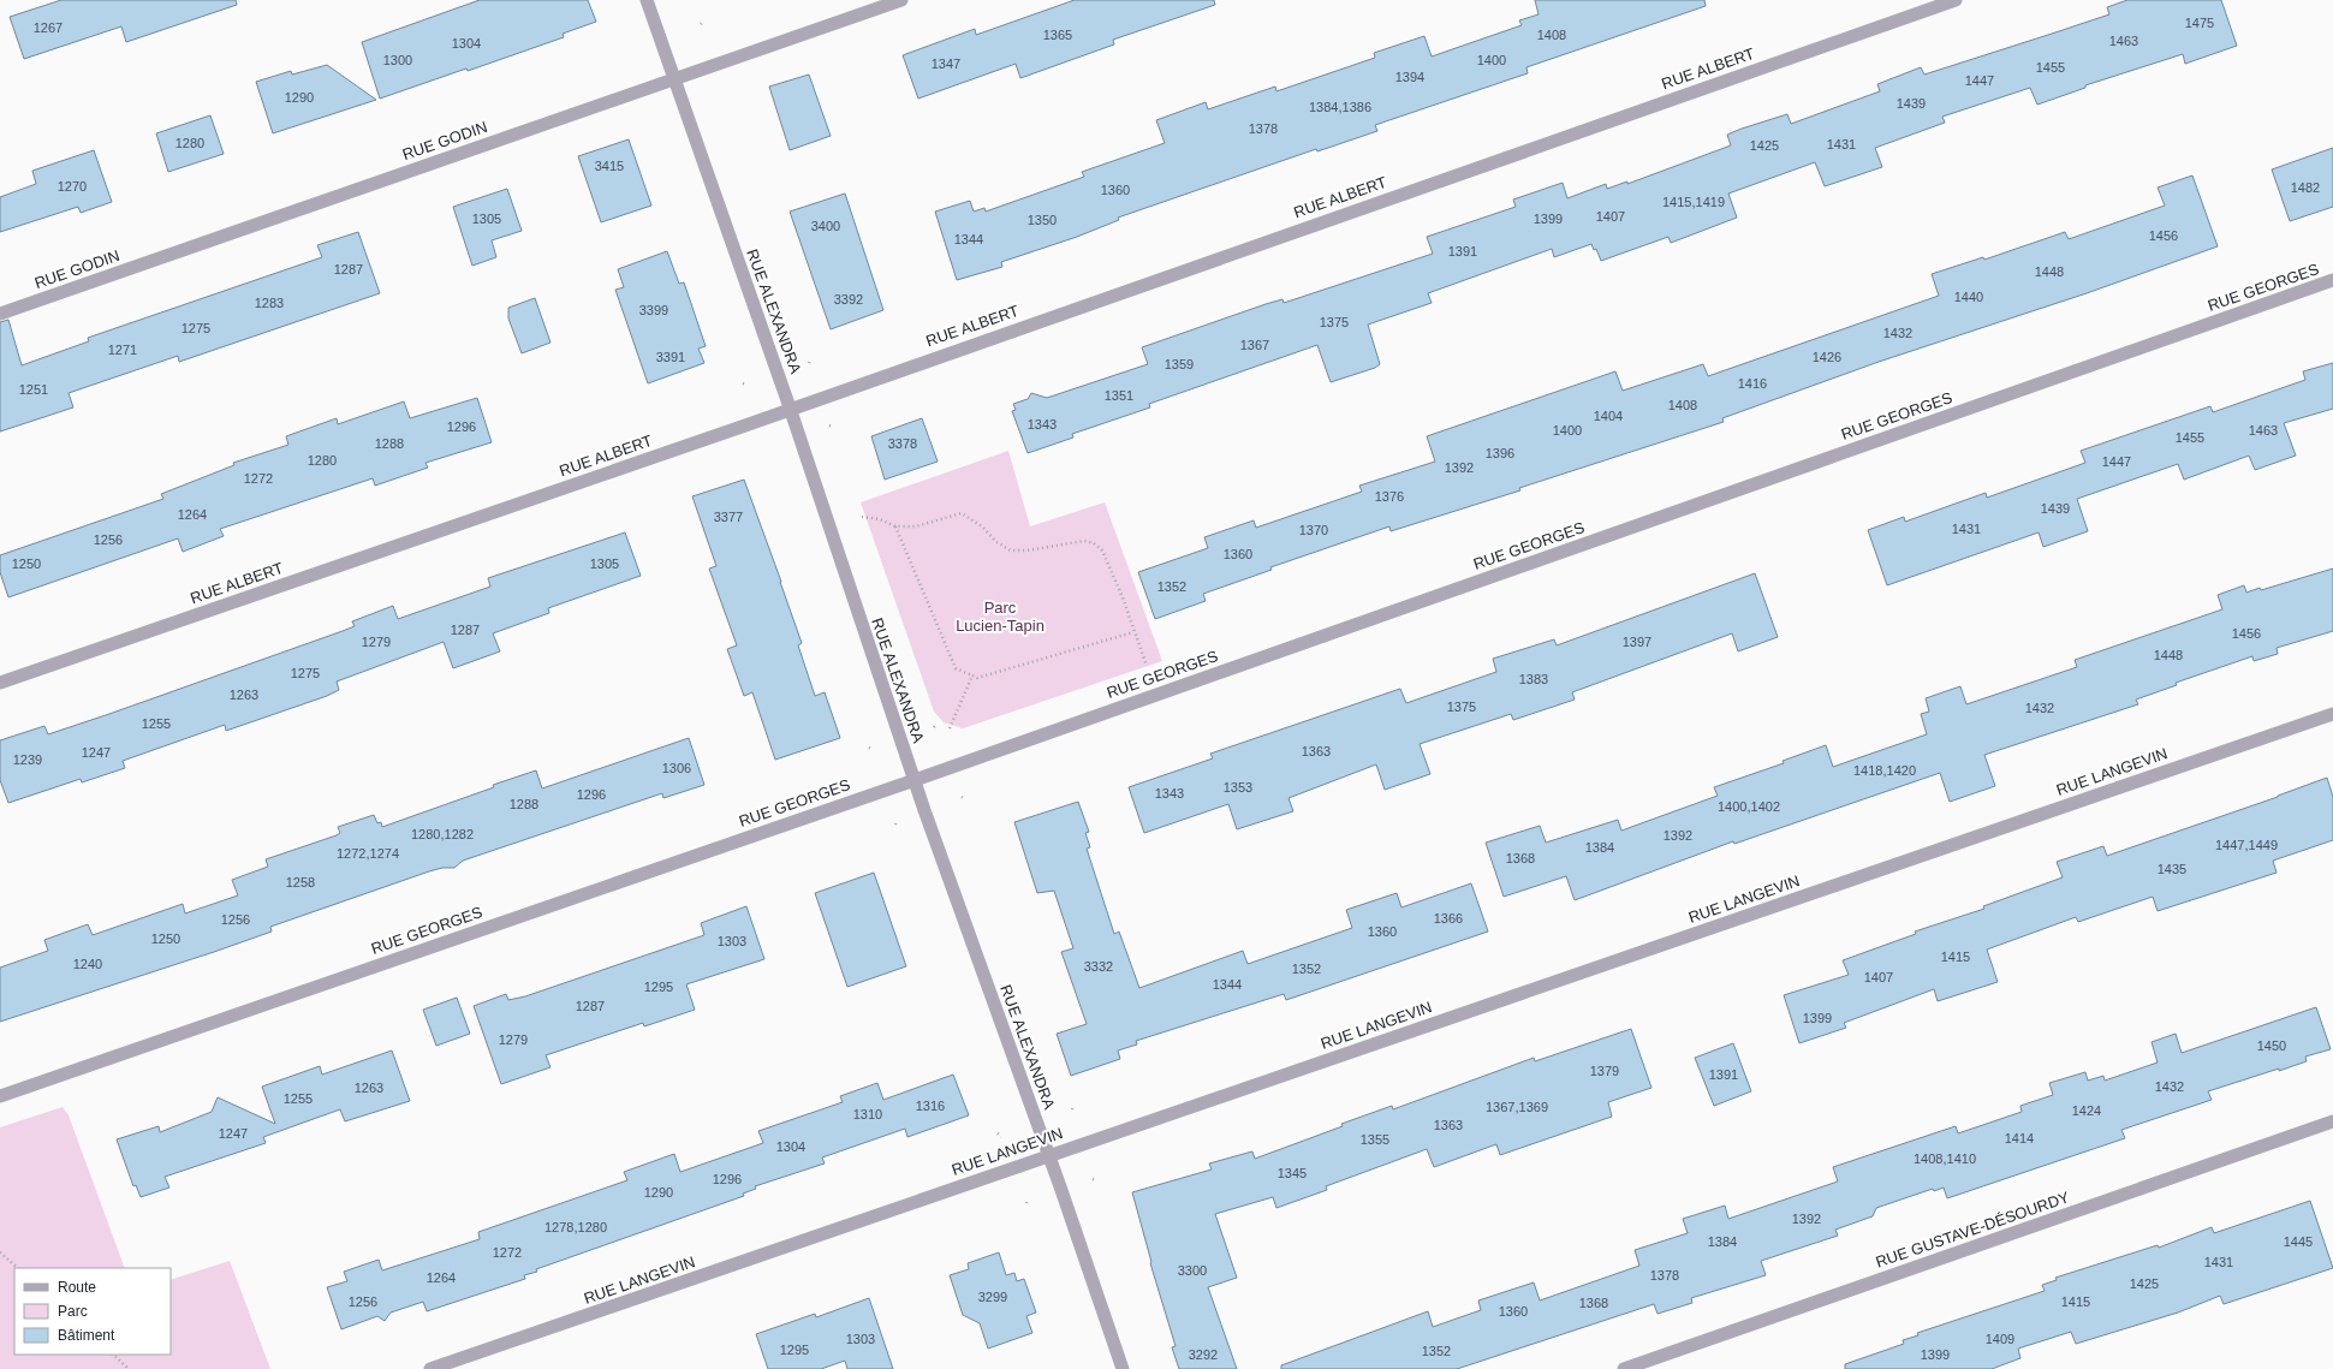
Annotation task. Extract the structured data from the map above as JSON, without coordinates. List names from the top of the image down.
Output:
{
  "streets": {
    "street": [
      "RUE ALBERT",
      "RUE GODIN",
      "RUE GEORGES",
      "RUE ALEXANDRA",
      "RUE LANGEVIN",
      "RUE GUSTAVE-DÉSOURDY"
    ]
  },
  "crossings": [
    ["RUE ALBERT", "RUE ALEXANDRA"],
    ["RUE GODIN", "RUE ALEXANDRA"],
    ["RUE GEORGES", "RUE ALEXANDRA"],
    ["RUE ALEXANDRA", "RUE LANGEVIN"]
  ],
  "parks": ["Parc Lucien-Tapin"],
  "house_numbers": [
    "1475",
    "1267",
    "1365",
    "1408",
    "1463",
    "1304",
    "1300",
    "1400",
    "1347",
    "1455",
    "1394",
    "1447",
    "1290",
    "1439",
    "1384,1386",
    "1378",
    "1280",
    "1431",
    "1425",
    "3415",
    "1270",
    "1482",
    "1360",
    "1415,1419",
    "1407",
    "1305",
    "1399",
    "1350",
    "3400",
    "1456",
    "1344",
    "1391",
    "1287",
    "1448",
    "1440",
    "3392",
    "1283",
    "3399",
    "1375",
    "1275",
    "1432",
    "1367",
    "1271",
    "3391",
    "1426",
    "1359",
    "1416",
    "1251",
    "1351",
    "1408",
    "1404",
    "1343",
    "1296",
    "1400",
    "1463",
    "1455",
    "1288",
    "3378",
    "1396",
    "1280",
    "1447",
    "1392",
    "1272",
    "1376",
    "1439",
    "1264",
    "3377",
    "1431",
    "1370",
    "1256",
    "1360",
    "1250",
    "1305",
    "1352",
    "1287",
    "1456",
    "1279",
    "1397",
    "1448",
    "1275",
    "1383",
    "1263",
    "1375",
    "1432",
    "1255",
    "1363",
    "1247",
    "1239",
    "1306",
    "1418,1420",
    "1353",
    "1343",
    "1296",
    "1288",
    "1400,1402",
    "1280,1282",
    "1392",
    "1447,1449",
    "1384",
    "1272,1274",
    "1368",
    "1435",
    "1258",
    "1366",
    "1256",
    "1360",
    "1250",
    "1303",
    "1415",
    "1240",
    "3332",
    "1352",
    "1407",
    "1344",
    "1295",
    "1287",
    "1399",
    "1279",
    "1450",
    "1379",
    "1391",
    "1432",
    "1263",
    "1255",
    "1316",
    "1367,1369",
    "1424",
    "1310",
    "1363",
    "1247",
    "1414",
    "1355",
    "1304",
    "1408,1410",
    "1345",
    "1296",
    "1290",
    "1392",
    "1278,1280",
    "1384",
    "1445",
    "1272",
    "1431",
    "3300",
    "1378",
    "1264",
    "1425",
    "3299",
    "1256",
    "1415",
    "1368",
    "1360",
    "1303",
    "1409",
    "1295",
    "1352",
    "3292",
    "1399"
  ],
  "legend": ["Route", "Parc", "Bâtiment"]
}
